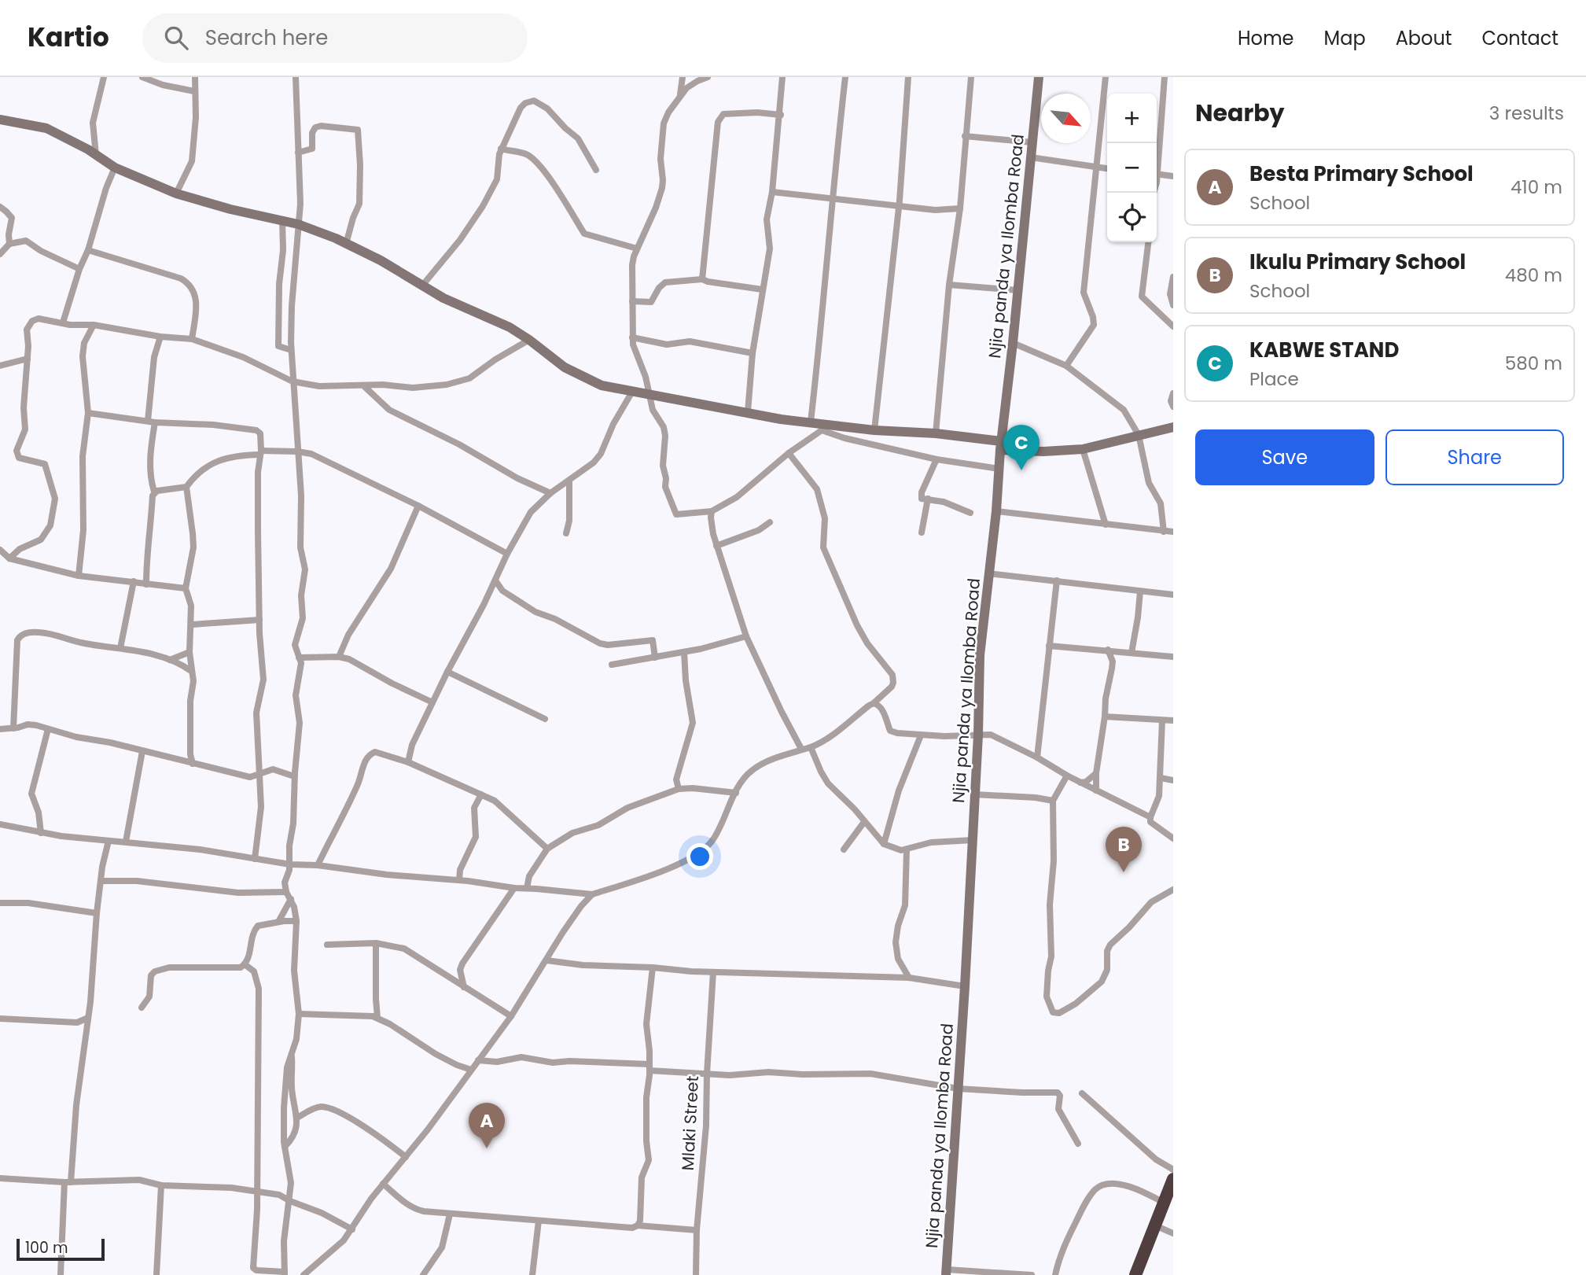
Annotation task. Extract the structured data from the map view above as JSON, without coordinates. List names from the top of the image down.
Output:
{
  "streets": {
    "street": ["Njia panda ya Ilomba Road", "Mlaki Street"]
  },
  "scale_bar": "100 m",
  "north": "bottom right",
  "page": {
    "header": "Kartio",
    "search": "Search here",
    "nav": [
      "Home",
      "Map",
      "About",
      "Contact"
    ],
    "heading": ["Nearby", "3 results"],
    "map_buttons": ["+", "−"],
    "list": [
      {
        "mark": "A",
        "name": "Besta Primary School",
        "note": "School",
        "value": "410 m"
      },
      {
        "mark": "B",
        "name": "Ikulu Primary School",
        "note": "School",
        "value": "480 m"
      },
      {
        "mark": "C",
        "name": "KABWE STAND",
        "note": "Place",
        "value": "580 m"
      }
    ],
    "buttons": ["Save", "Share"],
    "pins": ["C", "B", "A"],
    "scale": "100 m"
  }
}
